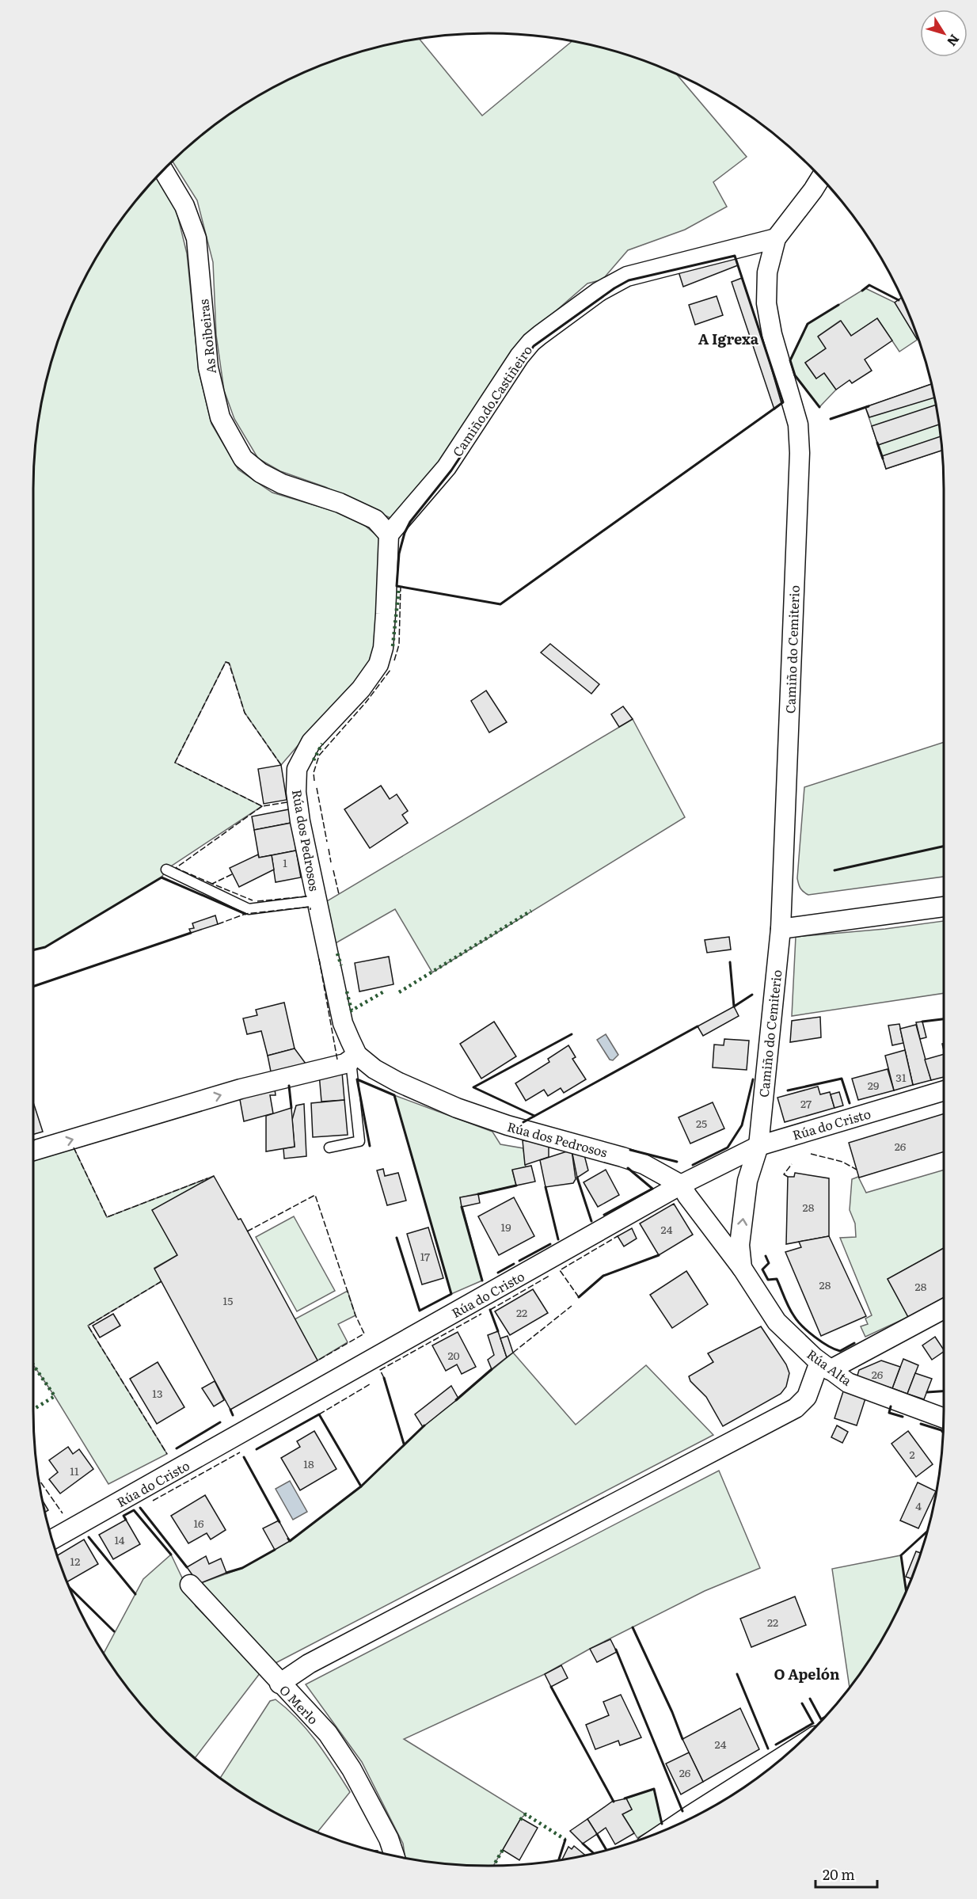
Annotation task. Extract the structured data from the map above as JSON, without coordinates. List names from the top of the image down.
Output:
{
  "streets": {
    "street": [
      "As Roibeiras",
      "Camiño do Castiñeiro",
      "Camiño do Cemiterio",
      "Rúa dos Pedrosos",
      "Rúa do Cristo",
      "Rúa Alta",
      "O Merlo"
    ]
  },
  "crossings": [
    ["As Roibeiras", "Camiño do Castiñeiro"],
    ["As Roibeiras", "Rúa dos Pedrosos"],
    ["Camiño do Castiñeiro", "Camiño do Cemiterio"],
    ["Camiño do Castiñeiro", "Rúa dos Pedrosos"],
    ["Camiño do Cemiterio", "Rúa do Cristo"],
    ["Camiño do Cemiterio", "Rúa Alta"],
    ["Rúa dos Pedrosos", "Rúa do Cristo"],
    ["Rúa dos Pedrosos", "Rúa Alta"],
    ["Rúa do Cristo", "Rúa Alta"]
  ],
  "districts": ["A Igrexa", "O Apelón"],
  "house_numbers": [
    "1",
    "31",
    "29",
    "27",
    "25",
    "26",
    "28",
    "19",
    "24",
    "17",
    "28",
    "28",
    "15",
    "22",
    "20",
    "26",
    "13",
    "2",
    "18",
    "11",
    "4",
    "16",
    "14",
    "12",
    "22",
    "24",
    "26"
  ],
  "scale_bar": "20 m",
  "north": "bottom right"
}
